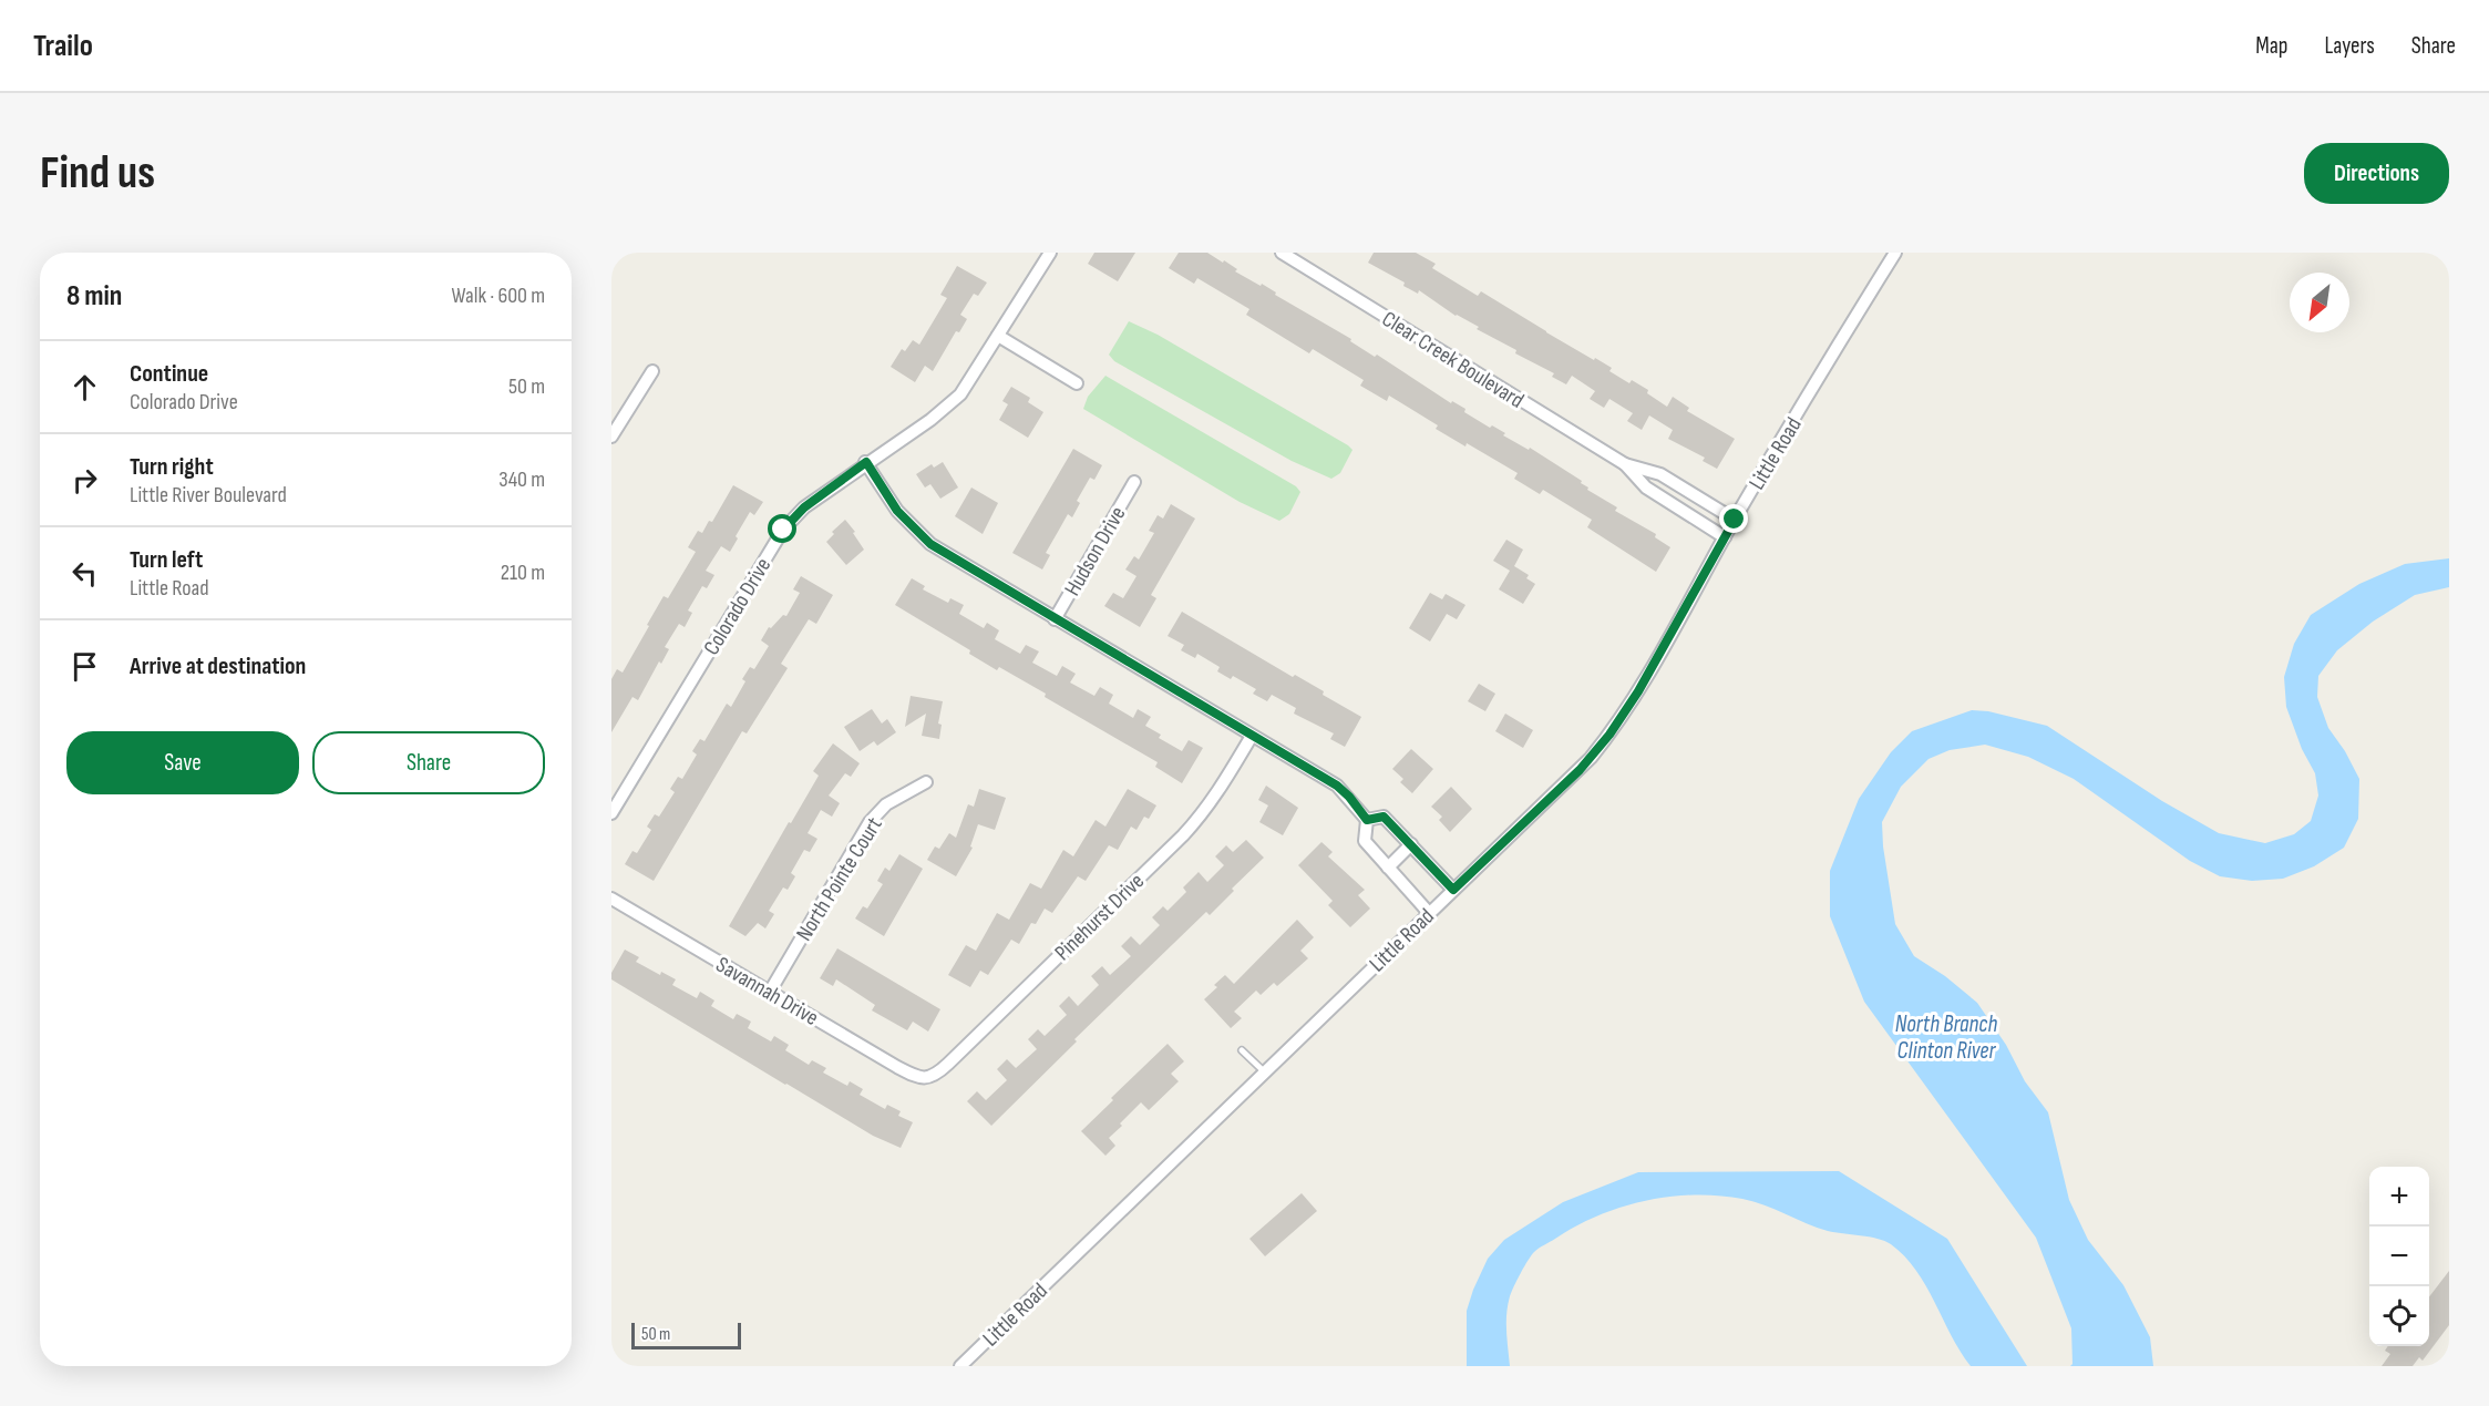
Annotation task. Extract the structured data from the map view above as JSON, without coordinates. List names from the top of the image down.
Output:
{
  "streets": {
    "street": [
      "Clear Creek Boulevard",
      "Little Road",
      "Hudson Drive",
      "Colorado Drive",
      "North Pointe Court",
      "Pinehurst Drive",
      "Savannah Drive"
    ]
  },
  "crossings": [
    ["Clear Creek Boulevard", "Little Road"],
    ["North Pointe Court", "Savannah Drive"],
    ["Pinehurst Drive", "Savannah Drive"]
  ],
  "water": ["North Branch Clinton River"],
  "scale_bar": "50 m",
  "north": "bottom left",
  "page": {
    "header": "Trailo",
    "nav": ["Map", "Layers", "Share"],
    "buttons": [
      "Directions",
      ["Save", "Share"]
    ],
    "title": "Find us",
    "heading": ["8 min", "Walk · 600 m"],
    "list": [
      ["Continue", "Colorado Drive", "50 m"],
      ["Turn right", "Little River Boulevard", "340 m"],
      ["Turn left", "Little Road", "210 m"],
      "Arrive at destination"
    ],
    "map_buttons": ["+", "−"],
    "scale": "50 m"
  }
}
